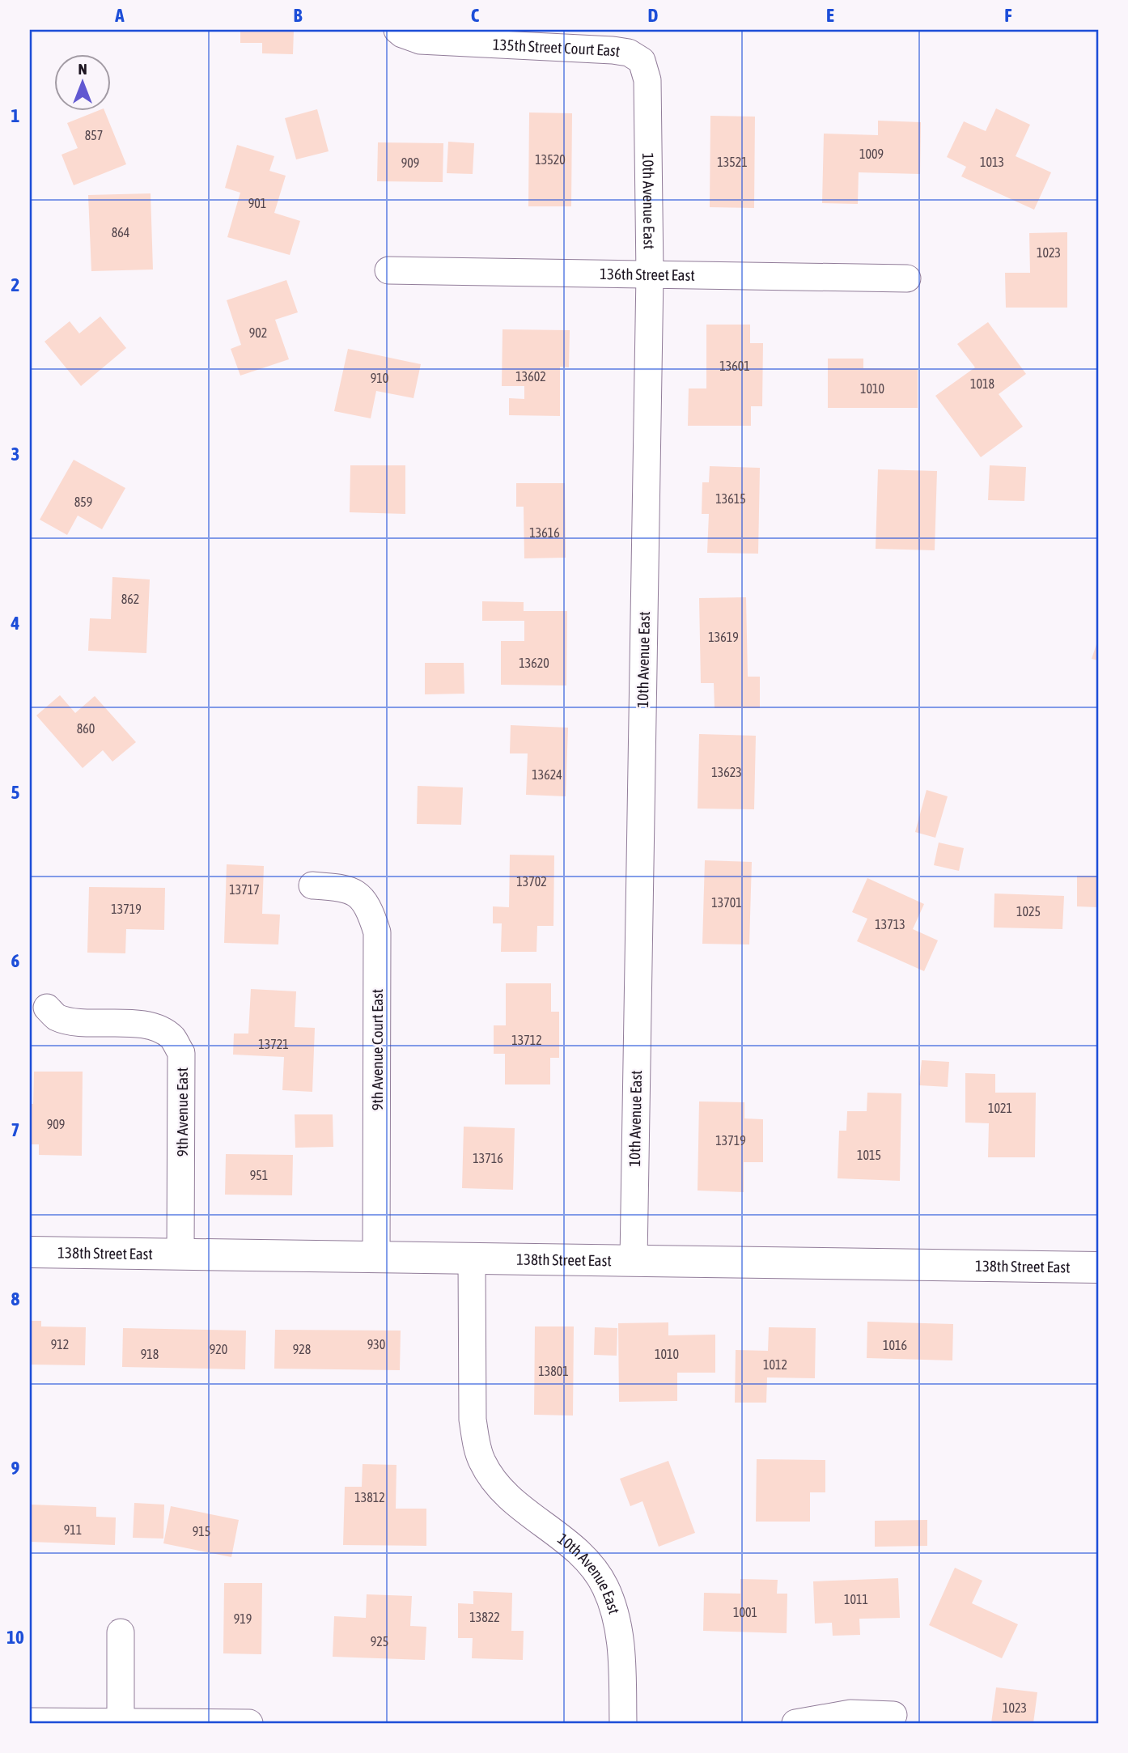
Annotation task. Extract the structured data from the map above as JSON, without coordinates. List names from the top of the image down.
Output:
{
  "streets": {
    "street": [
      "135th Street Court East",
      "10th Avenue East",
      "136th Street East",
      "9th Avenue Court East",
      "9th Avenue East",
      "138th Street East"
    ]
  },
  "crossings": [
    ["135th Street Court East", "10th Avenue East"],
    ["10th Avenue East", "136th Street East"],
    ["10th Avenue East", "138th Street East"],
    ["9th Avenue Court East", "138th Street East"],
    ["9th Avenue East", "138th Street East"]
  ],
  "house_numbers": [
    "857",
    "1009",
    "13520",
    "13521",
    "1013",
    "909",
    "901",
    "864",
    "1023",
    "902",
    "13601",
    "13602",
    "910",
    "1018",
    "1010",
    "13615",
    "859",
    "13616",
    "862",
    "13619",
    "13620",
    "860",
    "13623",
    "13624",
    "13702",
    "13717",
    "13701",
    "13719",
    "1025",
    "13713",
    "13712",
    "13721",
    "1021",
    "909",
    "13719",
    "1015",
    "13716",
    "951",
    "912",
    "930",
    "1016",
    "920",
    "928",
    "918",
    "1010",
    "1012",
    "13801",
    "13812",
    "911",
    "915",
    "1011",
    "1001",
    "13822",
    "919",
    "925",
    "1023"
  ],
  "north": "top",
  "grid": {
    "columns": [
      "A",
      "B",
      "C",
      "D",
      "E",
      "F"
    ],
    "rows": [
      "1",
      "2",
      "3",
      "4",
      "5",
      "6",
      "7",
      "8",
      "9",
      "10"
    ]
  }
}
